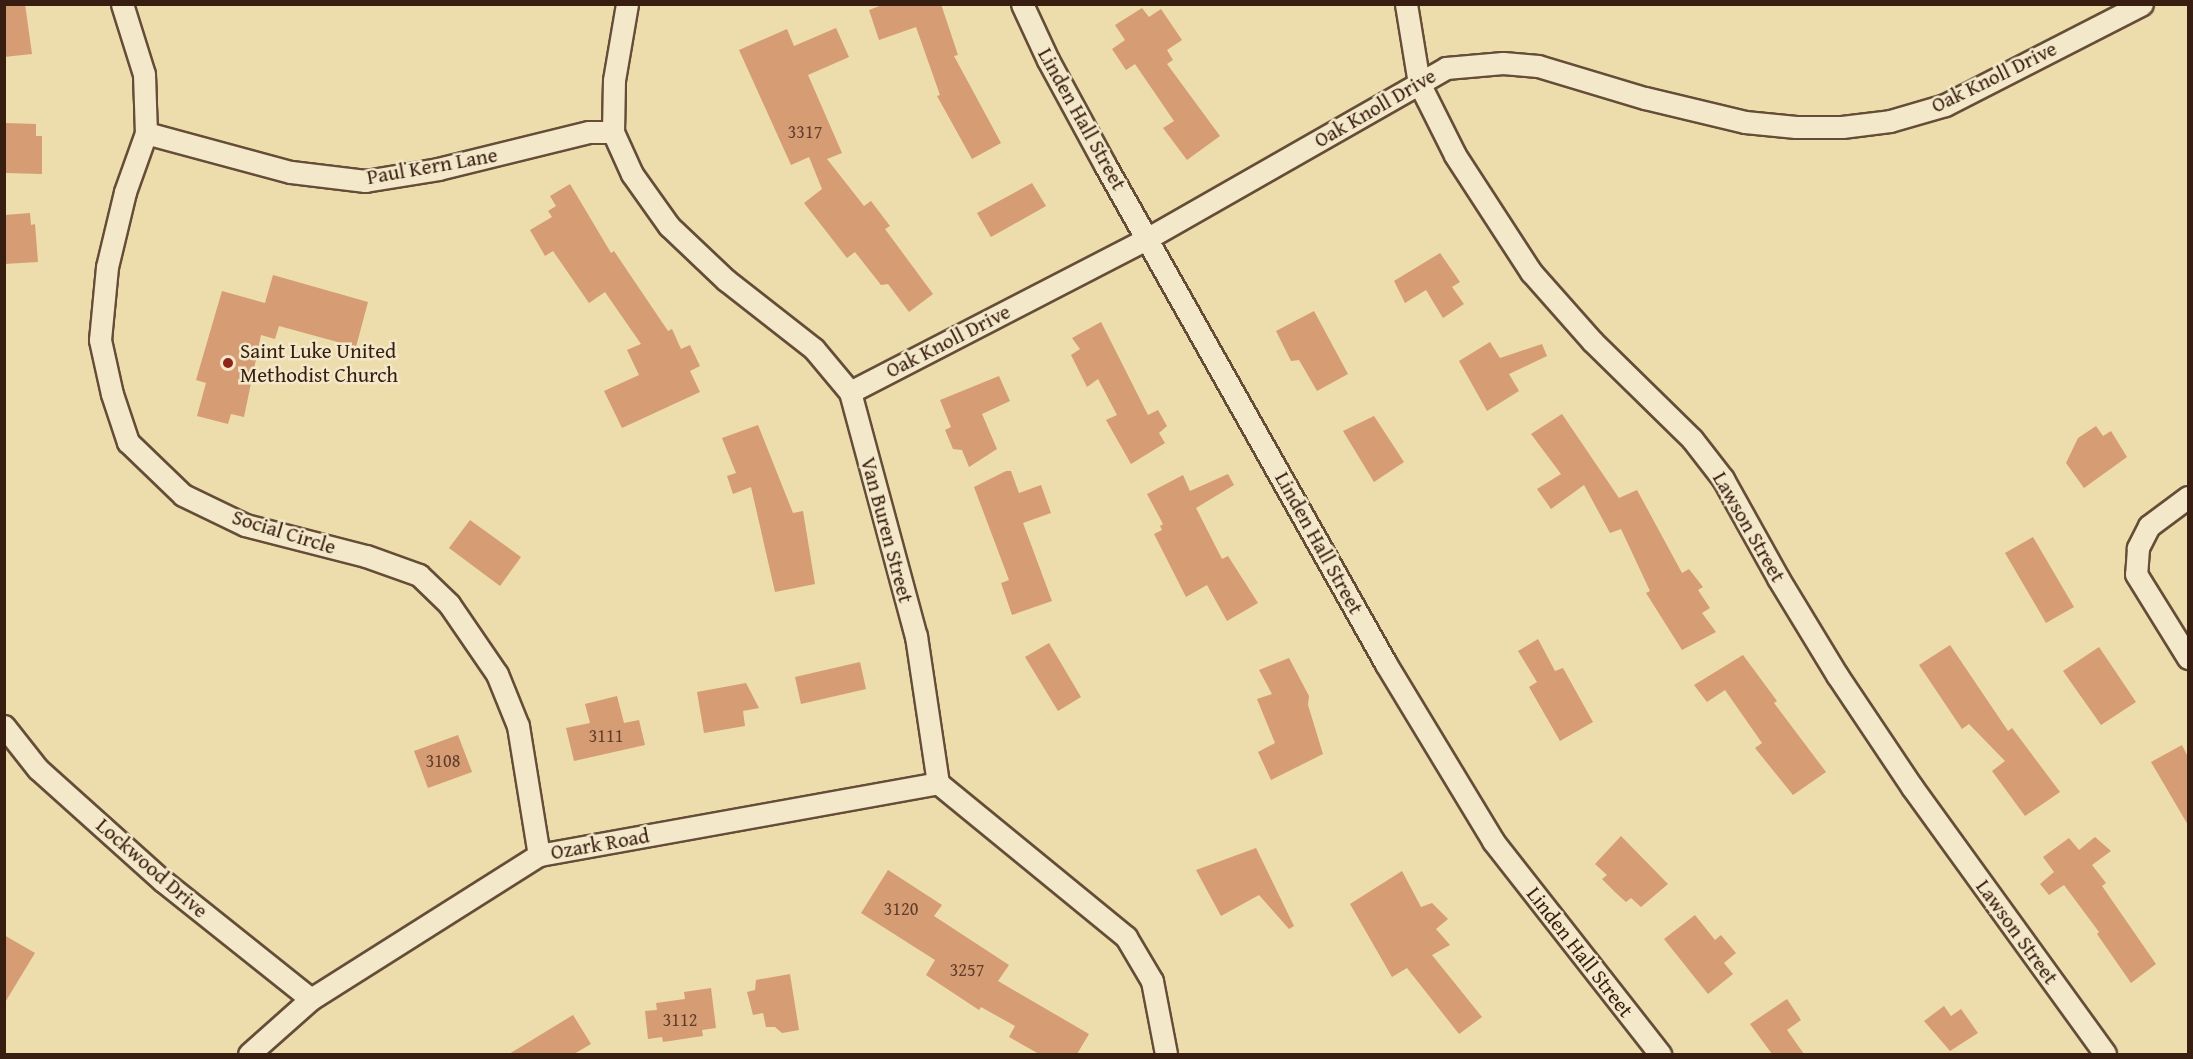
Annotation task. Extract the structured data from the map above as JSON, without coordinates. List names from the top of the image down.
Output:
{
  "streets": {
    "street": [
      "Oak Knoll Drive",
      "Linden Hall Street",
      "Paul Kern Lane",
      "Lawson Street",
      "Van Buren Street",
      "Social Circle",
      "Ozark Road",
      "Lockwood Drive"
    ]
  },
  "crossings": [
    ["Oak Knoll Drive", "Linden Hall Street"],
    ["Oak Knoll Drive", "Lawson Street"],
    ["Oak Knoll Drive", "Van Buren Street"],
    ["Paul Kern Lane", "Van Buren Street"],
    ["Paul Kern Lane", "Social Circle"],
    ["Van Buren Street", "Ozark Road"],
    ["Social Circle", "Ozark Road"],
    ["Ozark Road", "Lockwood Drive"]
  ],
  "places": ["Saint Luke United Methodist Church"],
  "house_numbers": [
    "3317",
    "3111",
    "3108",
    "3120",
    "3257",
    "3112"
  ]
}
